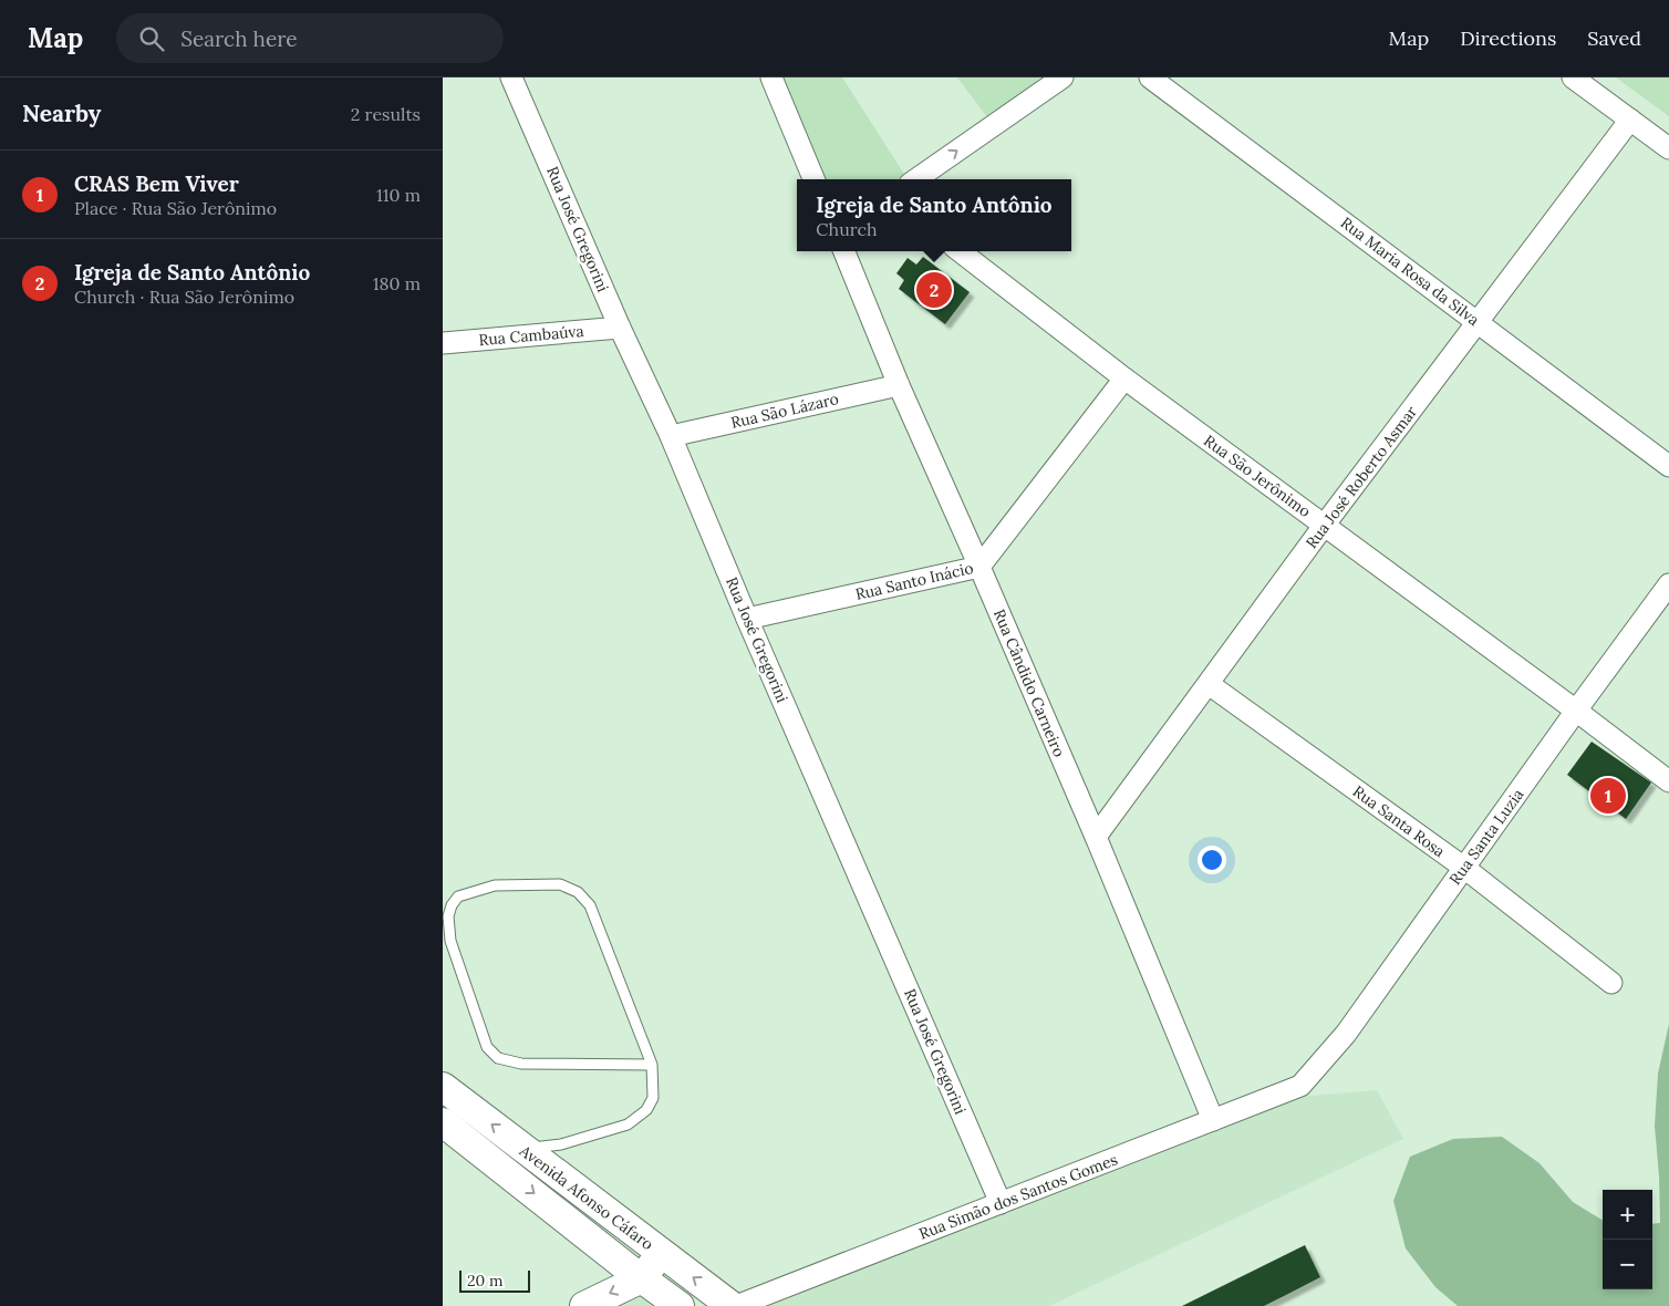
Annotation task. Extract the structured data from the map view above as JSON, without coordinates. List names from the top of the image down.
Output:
{
  "streets": {
    "main road": ["Avenida Afonso Cáfaro"],
    "street": [
      "Rua José Gregorini",
      "Rua Maria Rosa da Silva",
      "Rua Cambaúva",
      "Rua São Lázaro",
      "Rua São Jerônimo",
      "Rua José Roberto Asmar",
      "Rua Santo Inácio",
      "Rua Cândido Carneiro",
      "Rua Santa Rosa",
      "Rua Santa Luzia",
      "Rua Simão dos Santos Gomes"
    ]
  },
  "crossings": [
    ["Rua José Gregorini", "Rua Cambaúva"],
    ["Rua José Gregorini", "Rua São Lázaro"],
    ["Rua José Gregorini", "Rua Santo Inácio"],
    ["Rua José Gregorini", "Rua Simão dos Santos Gomes"],
    ["Rua Maria Rosa da Silva", "Rua José Roberto Asmar"],
    ["Rua São Lázaro", "Rua Cândido Carneiro"],
    ["Rua São Jerônimo", "Rua José Roberto Asmar"],
    ["Rua São Jerônimo", "Rua Santo Inácio"],
    ["Rua São Jerônimo", "Rua Santa Luzia"],
    ["Rua José Roberto Asmar", "Rua Cândido Carneiro"],
    ["Rua José Roberto Asmar", "Rua Santa Rosa"],
    ["Rua Santo Inácio", "Rua Cândido Carneiro"],
    ["Rua Cândido Carneiro", "Rua Simão dos Santos Gomes"],
    ["Rua Santa Rosa", "Rua Santa Luzia"],
    ["Rua Santa Luzia", "Rua Simão dos Santos Gomes"],
    ["Rua Simão dos Santos Gomes", "Avenida Afonso Cáfaro"]
  ],
  "scale_bar": "20 m",
  "page": {
    "header": "Map",
    "search": "Search here",
    "nav": ["Map", "Directions", "Saved"],
    "heading": ["Nearby", "2 results"],
    "list": [
      {
        "mark": "1",
        "name": "CRAS Bem Viver",
        "note": "Place · Rua São Jerônimo",
        "value": "110 m"
      },
      {
        "mark": "2",
        "name": "Igreja de Santo Antônio",
        "note": "Church · Rua São Jerônimo",
        "value": "180 m"
      }
    ],
    "popup": ["Igreja de Santo Antônio", "Church"],
    "pins": ["2", "1"],
    "map_buttons": ["+", "−"],
    "scale": "20 m"
  }
}
